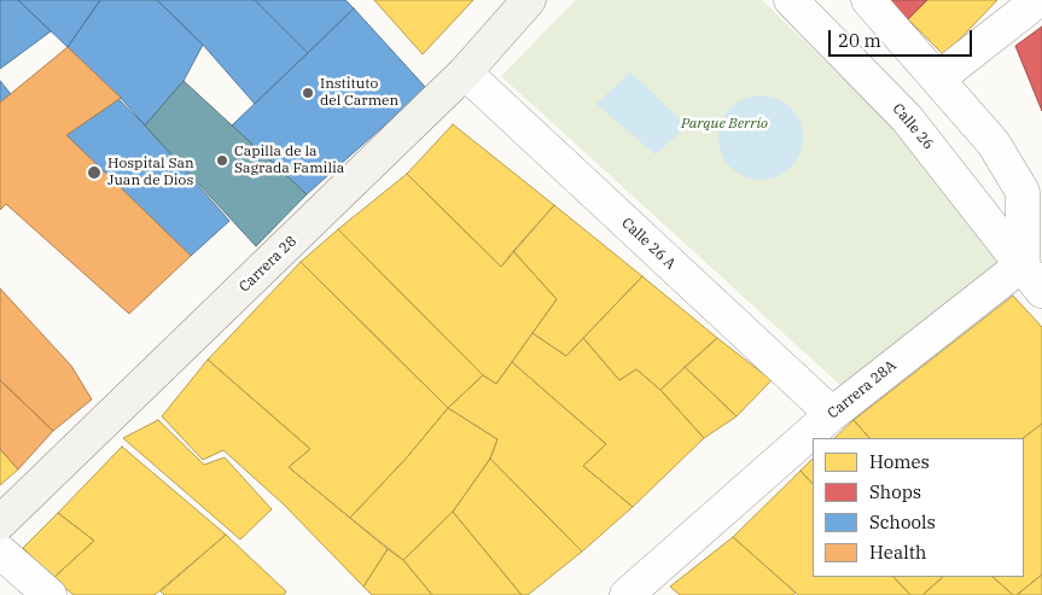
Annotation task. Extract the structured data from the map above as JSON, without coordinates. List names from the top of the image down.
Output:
{
  "streets": {
    "main road": ["Carrera 28"],
    "street": ["Calle 26", "Calle 26 A", "Carrera 28A"]
  },
  "crossings": [
    ["Calle 26", "Carrera 28A"],
    ["Calle 26 A", "Carrera 28"],
    ["Calle 26 A", "Carrera 28A"]
  ],
  "parks": ["Parque Berrío"],
  "places": ["Instituto del Carmen", "Capilla de la Sagrada Familia", "Hospital San Juan de Dios"],
  "legend": [
    "Homes",
    "Shops",
    "Schools",
    "Health"
  ],
  "scale_bar": "20 m"
}
